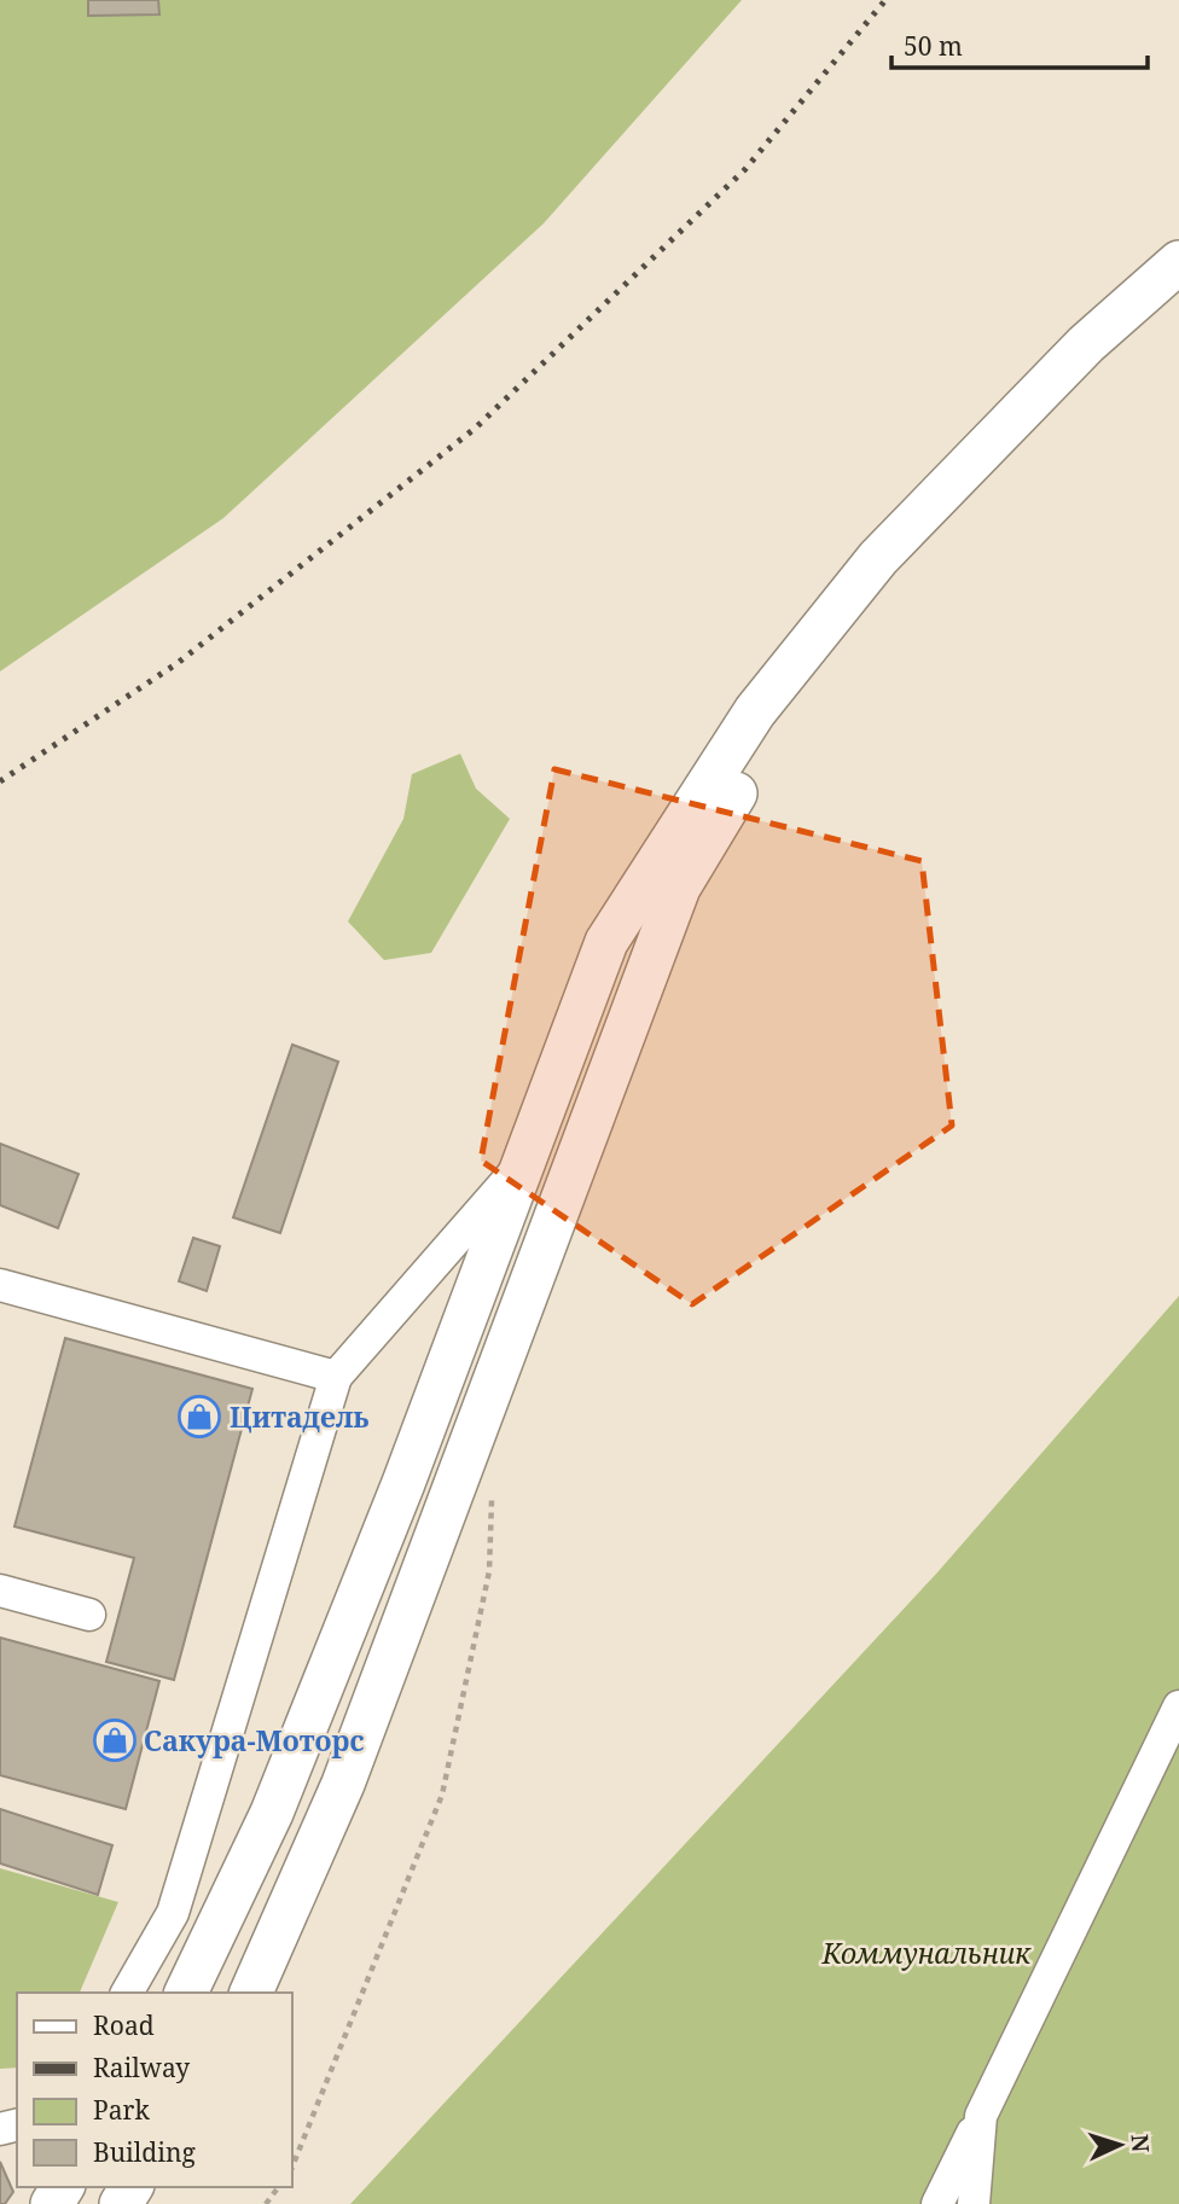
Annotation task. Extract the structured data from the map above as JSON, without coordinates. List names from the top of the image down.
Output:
{
  "parks": ["Коммунальник"],
  "places": {
    "shop": ["Цитадель", "Сакура-Моторс"]
  },
  "legend": [
    "Road",
    "Railway",
    "Park",
    "Building"
  ],
  "scale_bar": "50 m",
  "north": "right"
}
